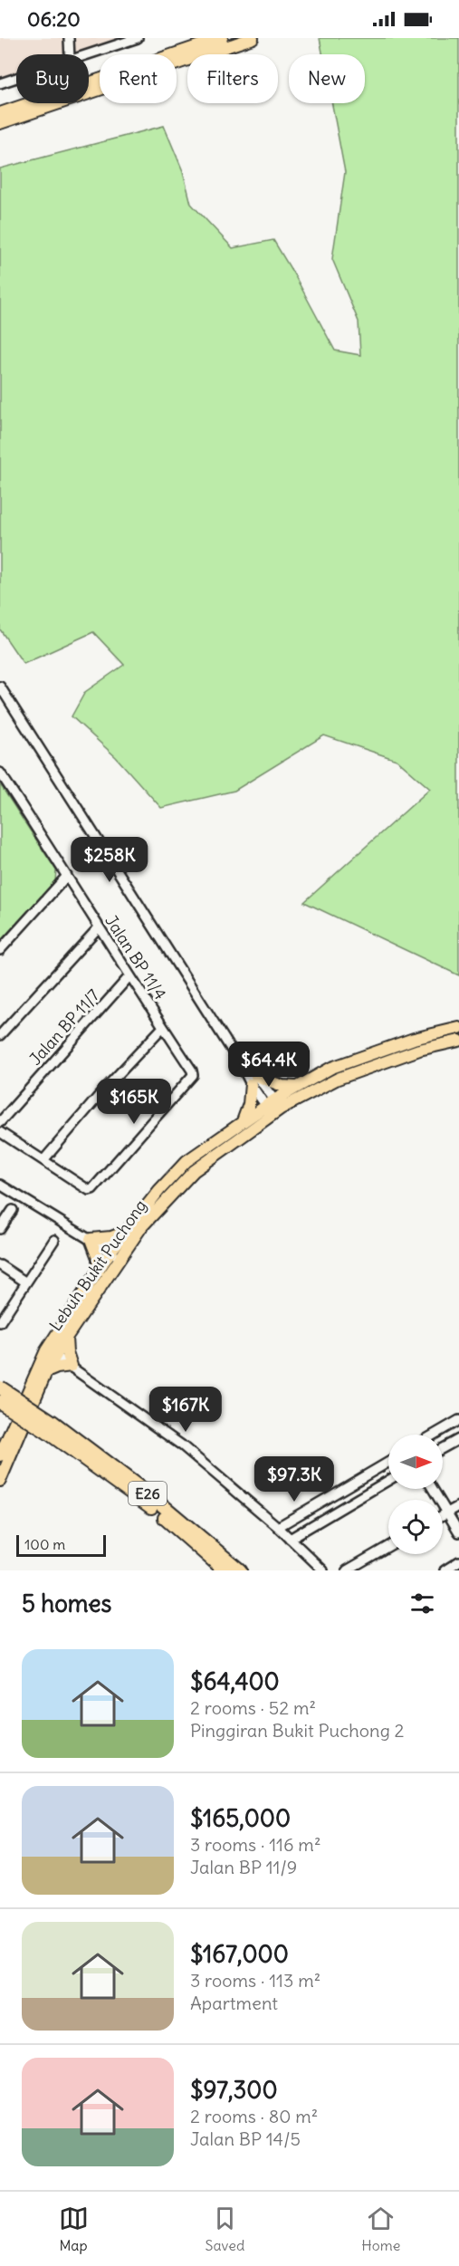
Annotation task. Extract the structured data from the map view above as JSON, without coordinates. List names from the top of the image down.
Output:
{
  "streets": {
    "highway": ["E26"],
    "main road": ["Lebuh Bukit Puchong"],
    "street": ["Jalan BP 11/4", "Jalan BP 11/7"]
  },
  "crossings": [
    ["Jalan BP 11/4", "Jalan BP 11/7"]
  ],
  "scale_bar": "100 m",
  "north": "right",
  "page": {
    "status": "06:20",
    "chip": [
      "Buy",
      "Rent",
      "Filters",
      "New"
    ],
    "price": [
      "$258K",
      "$64.4K",
      "$165K",
      "$167K",
      "$97.3K"
    ],
    "scale": "100 m",
    "heading": "5 homes",
    "list": [
      {
        "name": "$64,400",
        "note": "2 rooms · 52 m² · Pinggiran Bukit Puchong 2"
      },
      {
        "name": "$165,000",
        "note": "3 rooms · 116 m² · Jalan BP 11/9"
      },
      {
        "name": "$167,000",
        "note": "3 rooms · 113 m² · Apartment"
      },
      {
        "name": "$97,300",
        "note": "2 rooms · 80 m² · Jalan BP 14/5"
      }
    ],
    "tabs": ["Map", "Saved", "Home"]
  }
}
